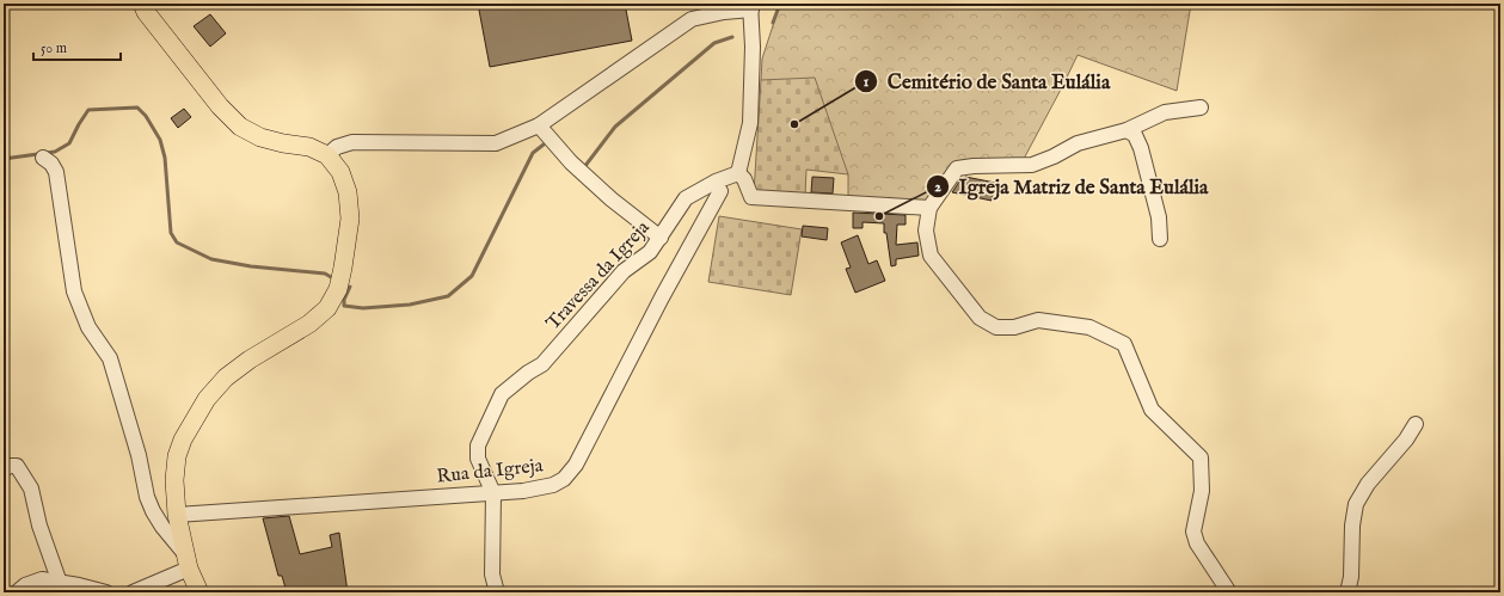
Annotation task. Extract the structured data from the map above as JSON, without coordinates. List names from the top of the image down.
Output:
{
  "streets": {
    "street": ["Travessa da Igreja", "Rua da Igreja"]
  },
  "crossings": [
    ["Travessa da Igreja", "Rua da Igreja"]
  ],
  "places": ["Cemitério de Santa Eulália", "Igreja Matriz de Santa Eulália"],
  "scale_bar": "50 m"
}
